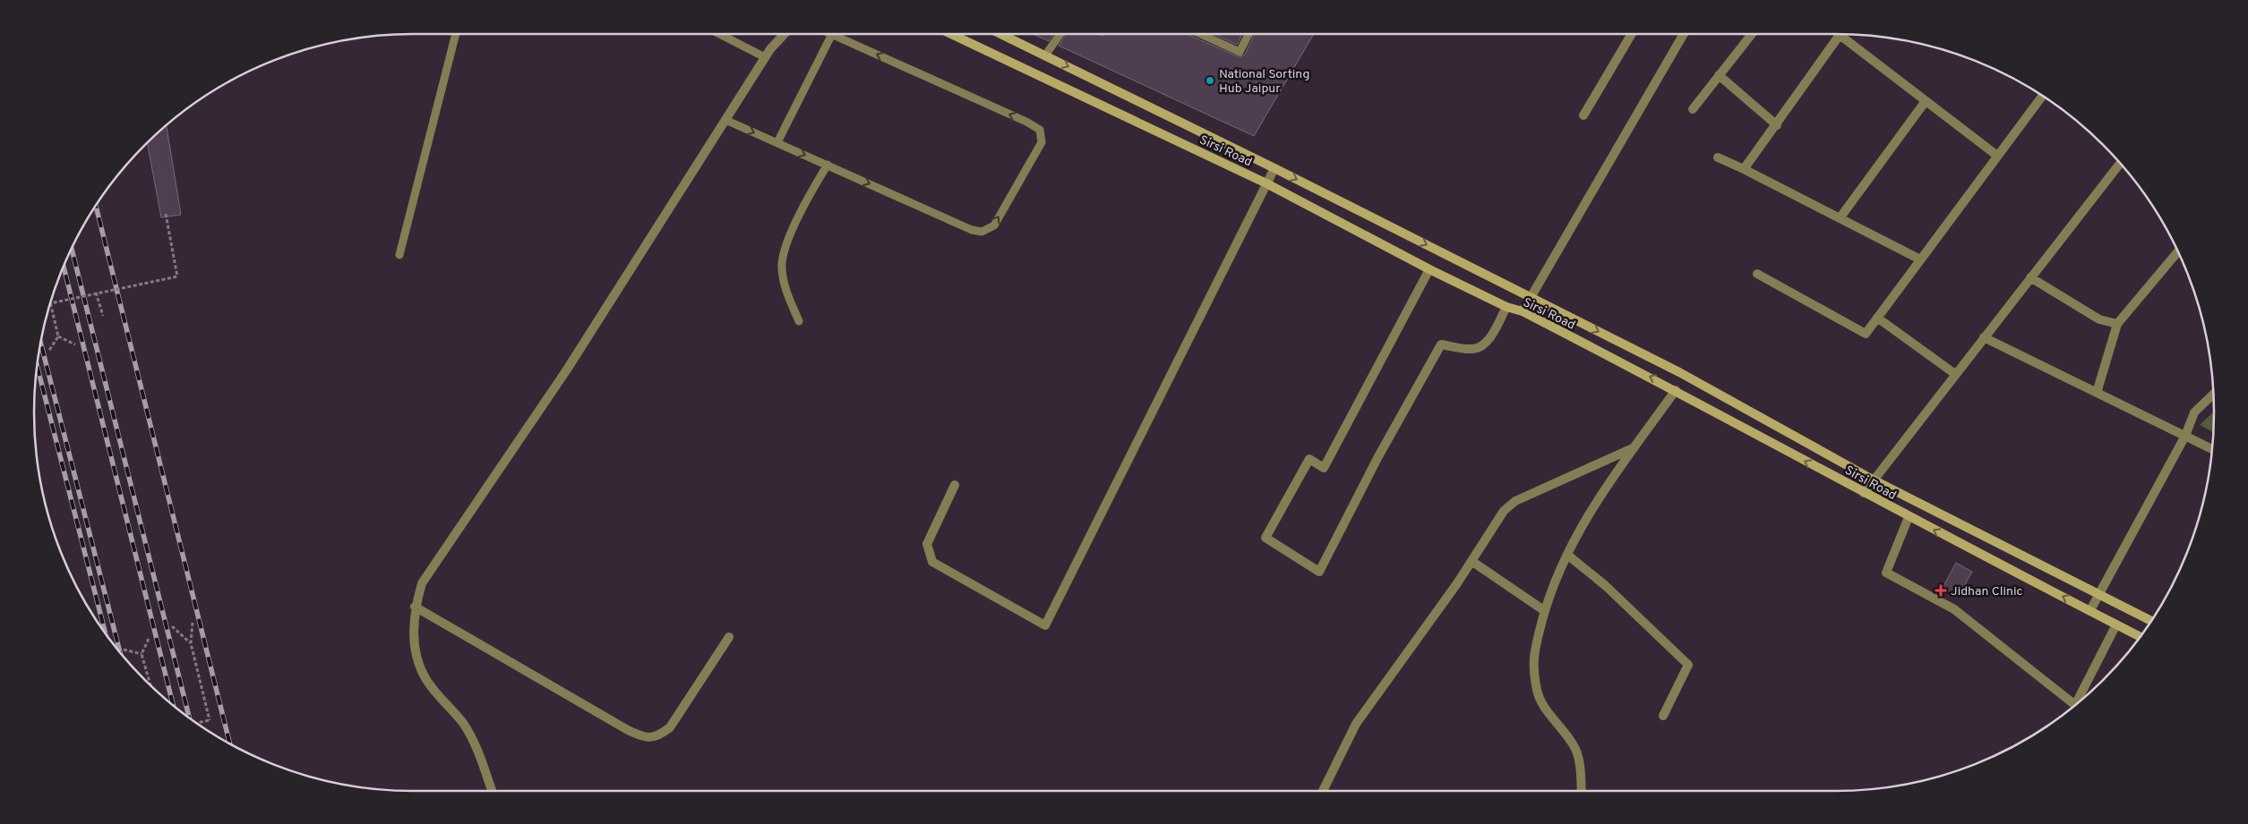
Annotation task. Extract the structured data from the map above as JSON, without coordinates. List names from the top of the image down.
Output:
{
  "streets": {
    "street": ["Sirsi Road"]
  },
  "places": {
    "other": ["National Sorting Hub Jaipur"],
    "health": ["Jidhan Clinic"]
  }
}
